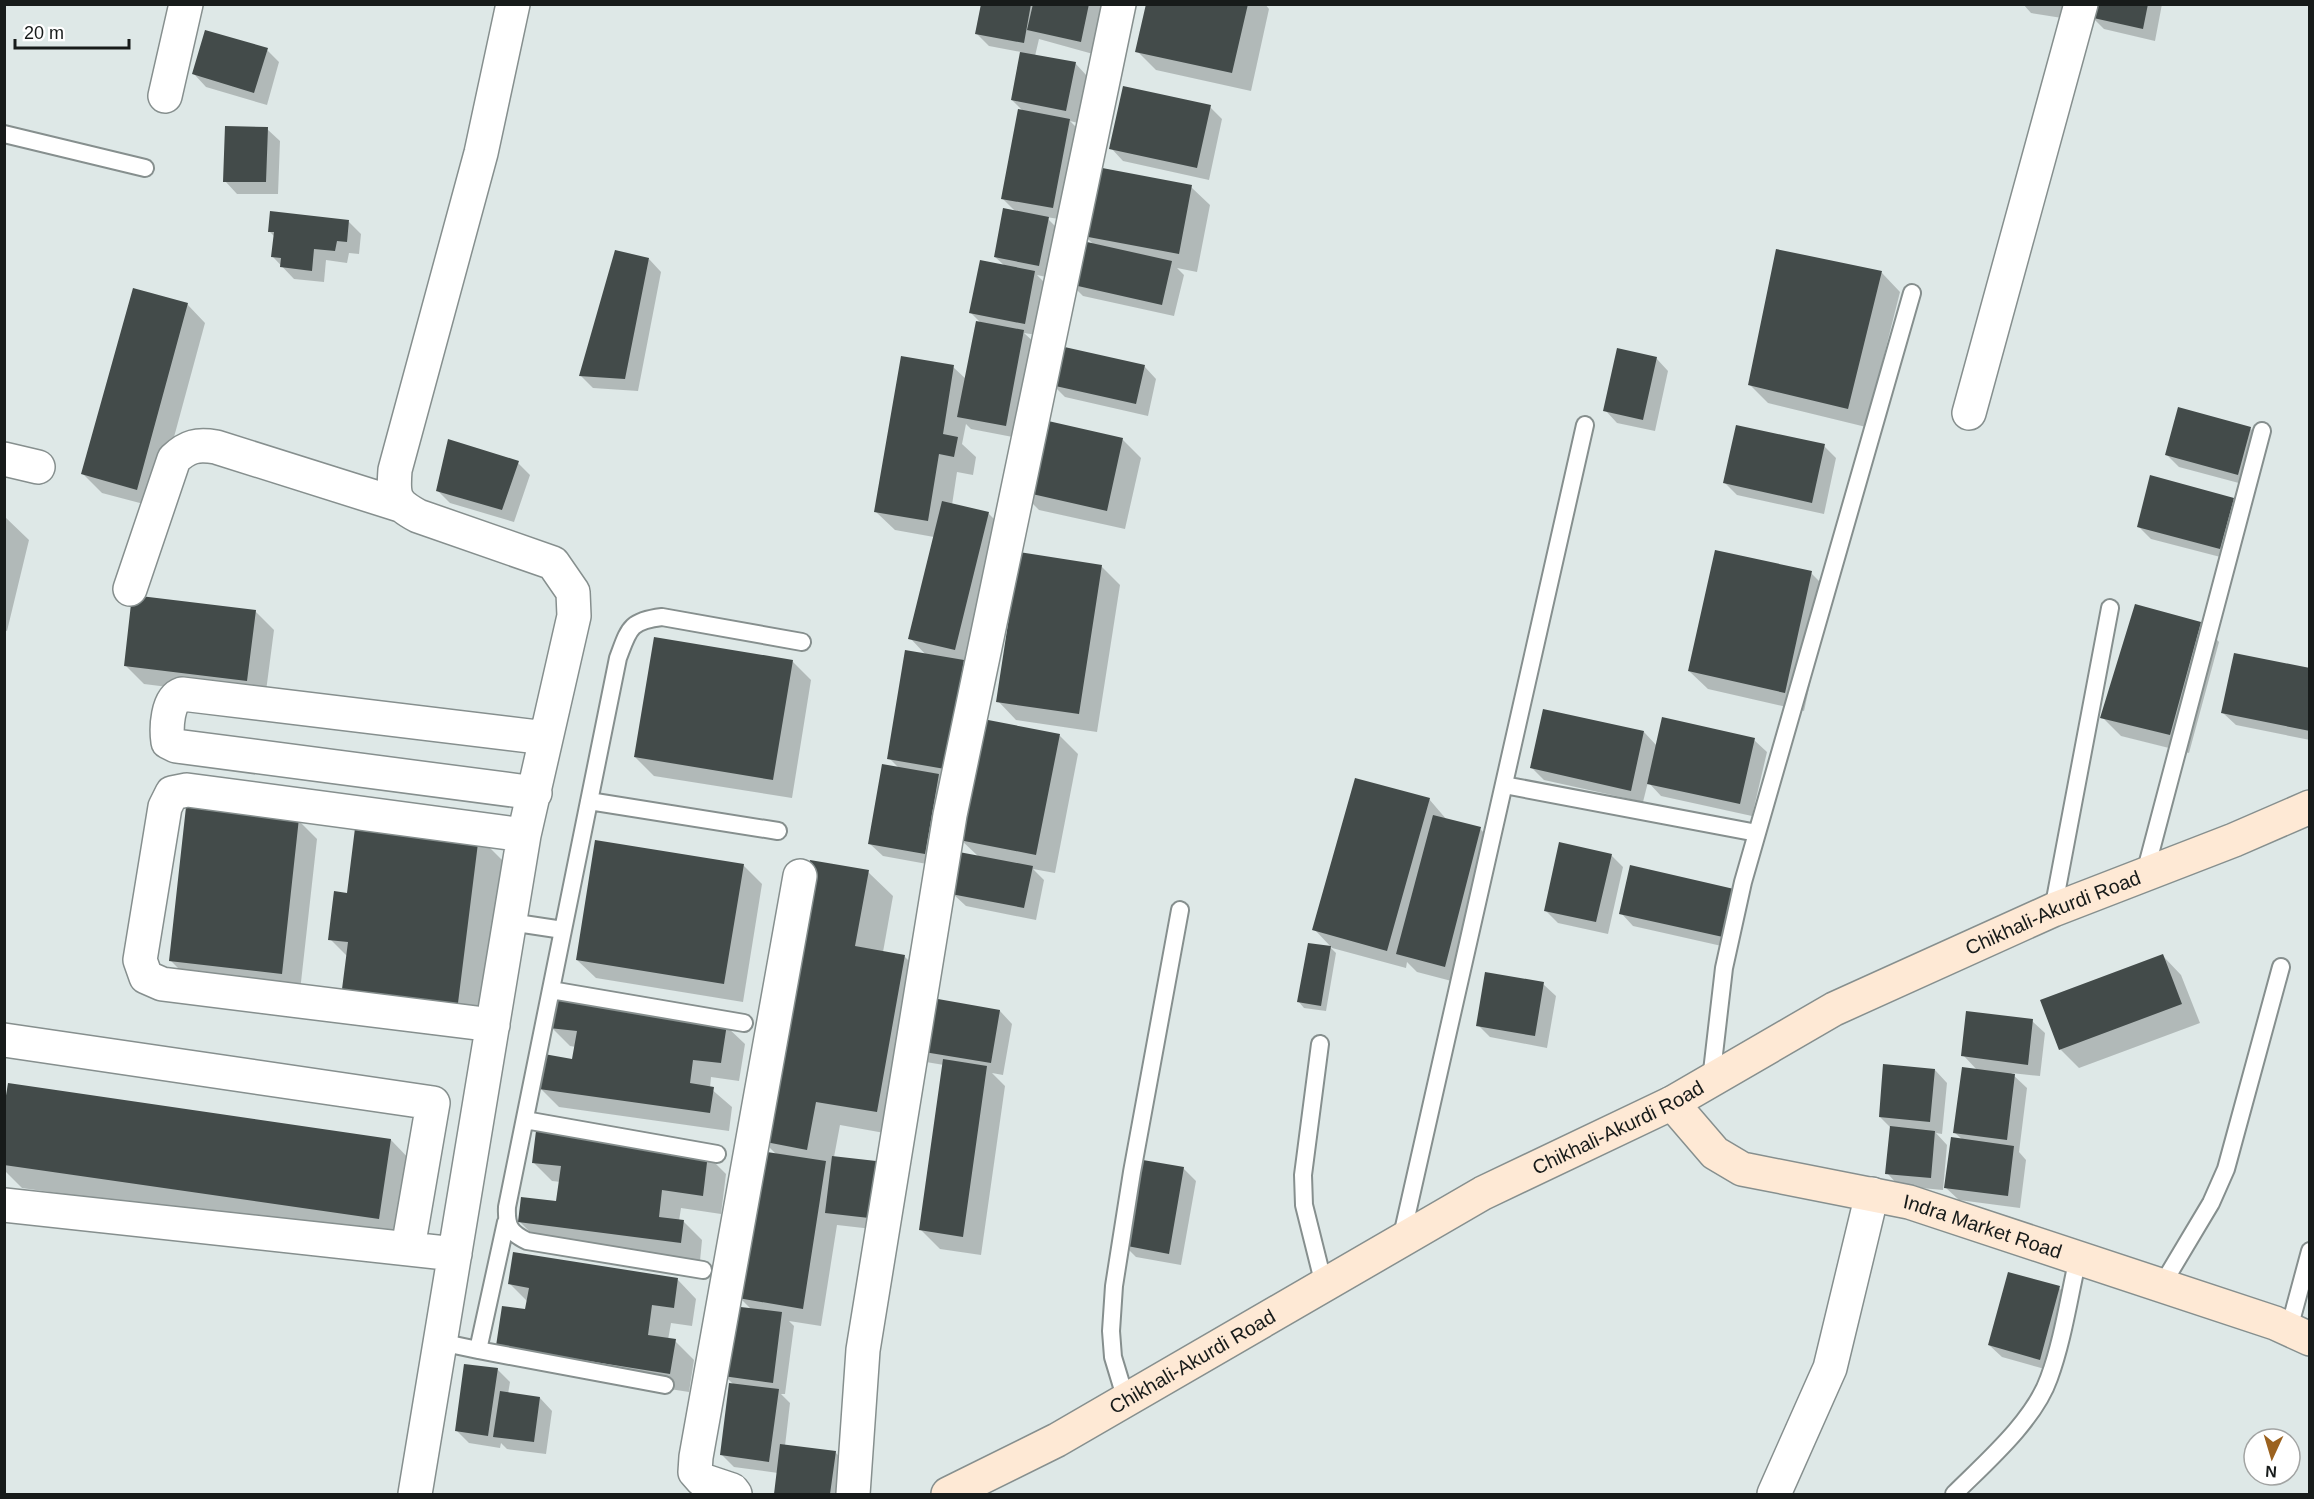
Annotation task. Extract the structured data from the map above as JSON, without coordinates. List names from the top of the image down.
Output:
{
  "streets": {
    "main road": ["Chikhali-Akurdi Road", "Indra Market Road"]
  },
  "crossings": [
    ["Chikhali-Akurdi Road", "Indra Market Road"]
  ],
  "scale_bar": "20 m",
  "north": "bottom"
}
